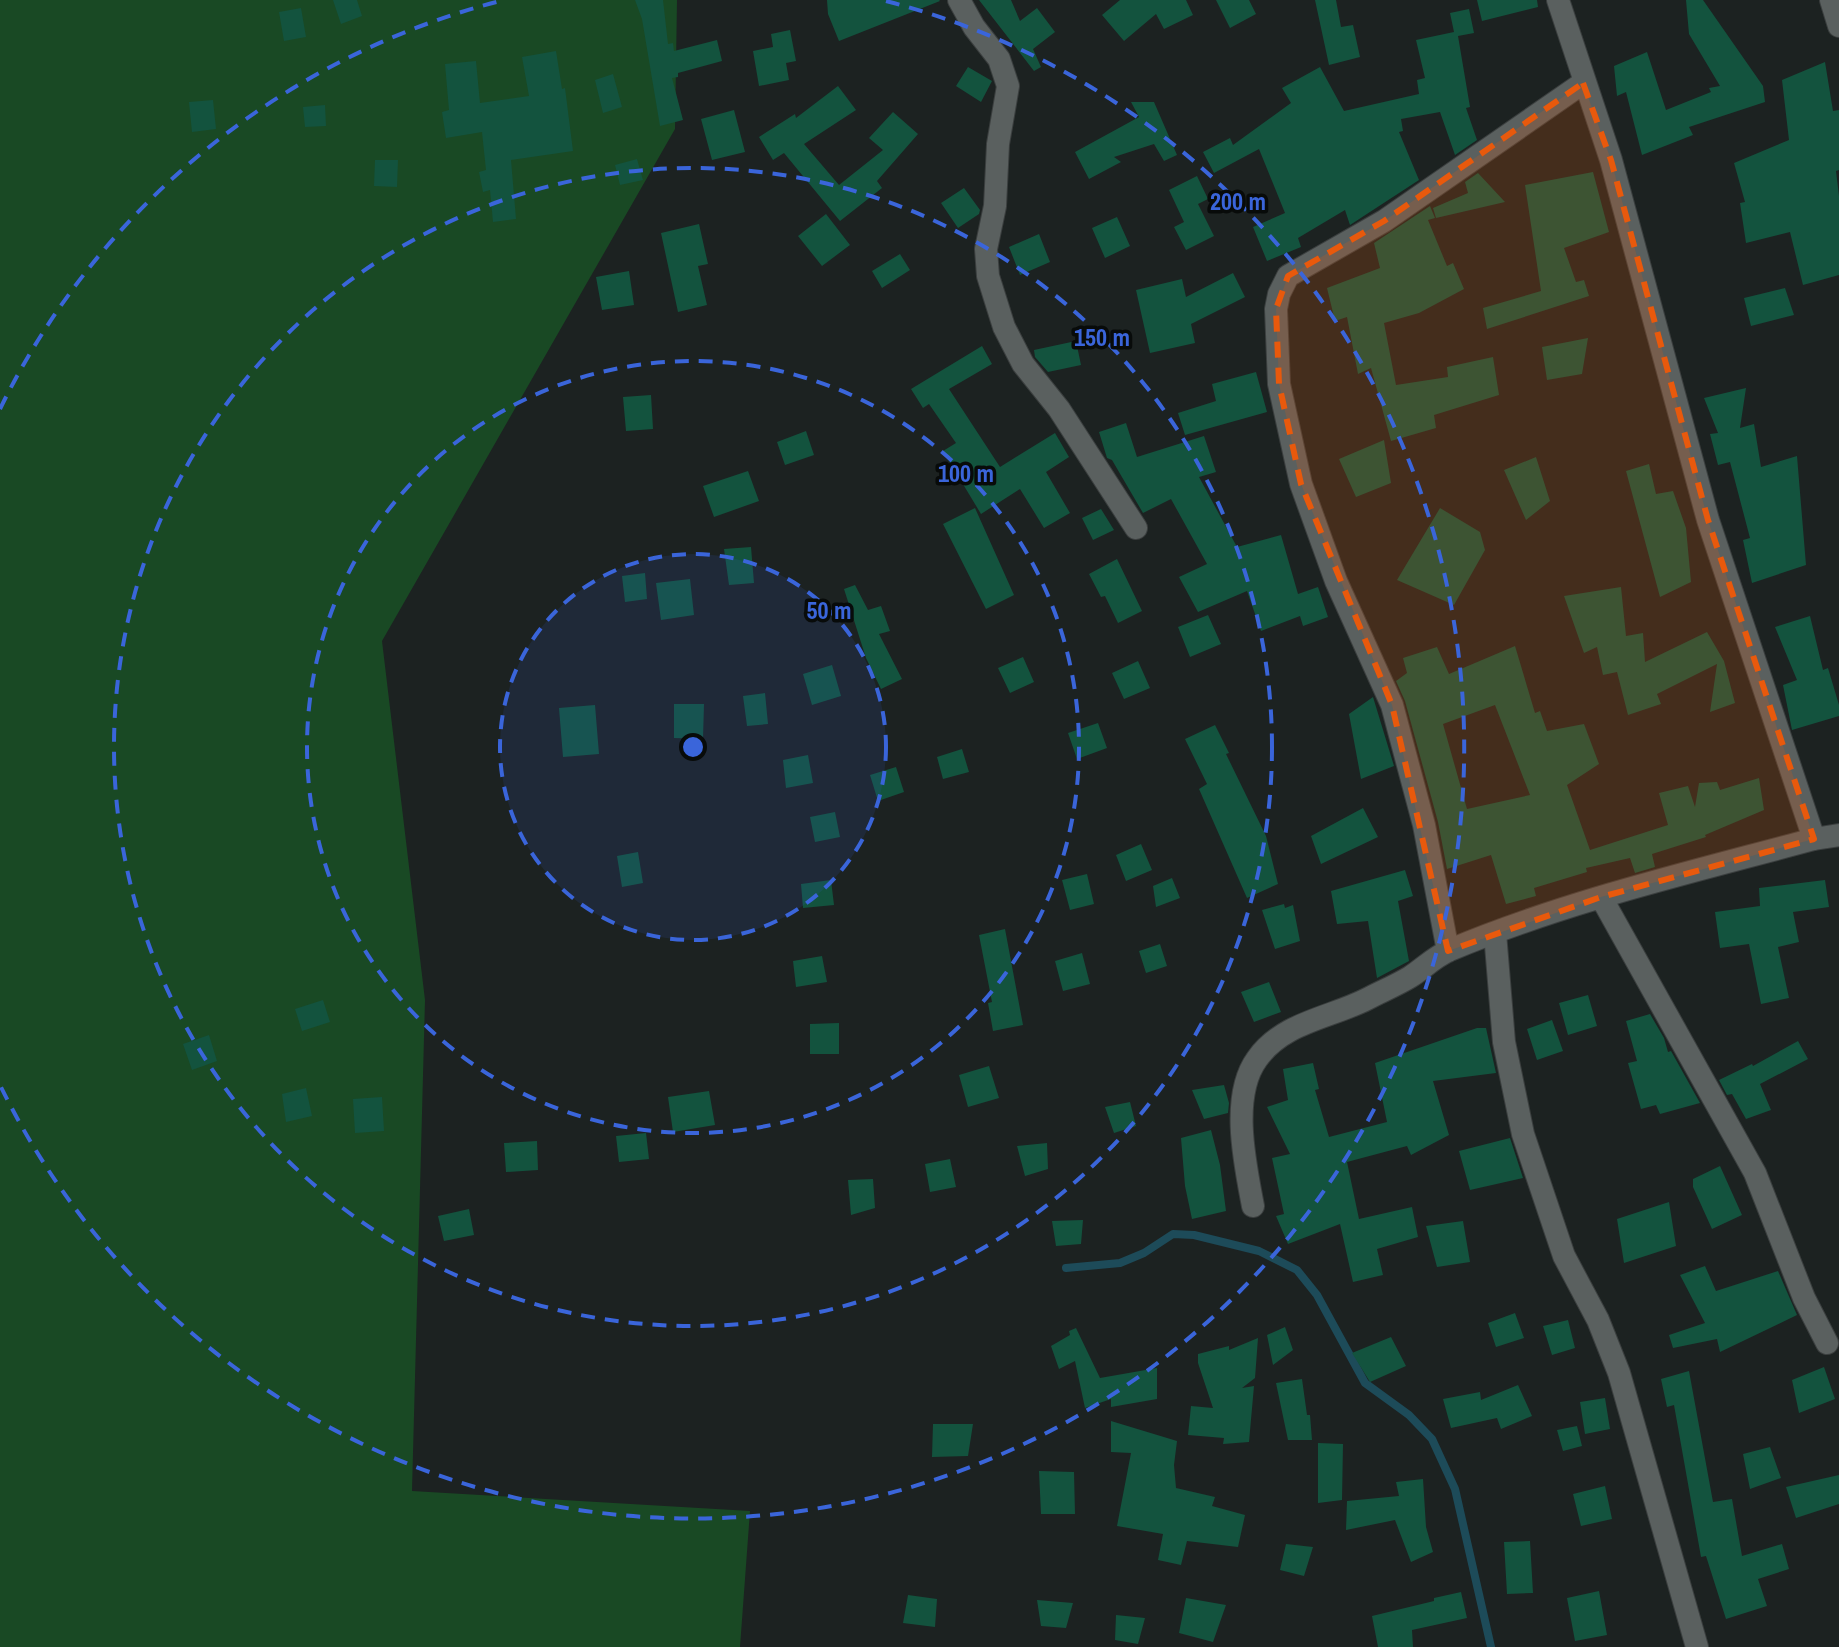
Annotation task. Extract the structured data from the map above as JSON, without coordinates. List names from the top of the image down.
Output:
{
  "rings": [
    "200 m",
    "150 m",
    "100 m",
    "50 m"
  ]
}
